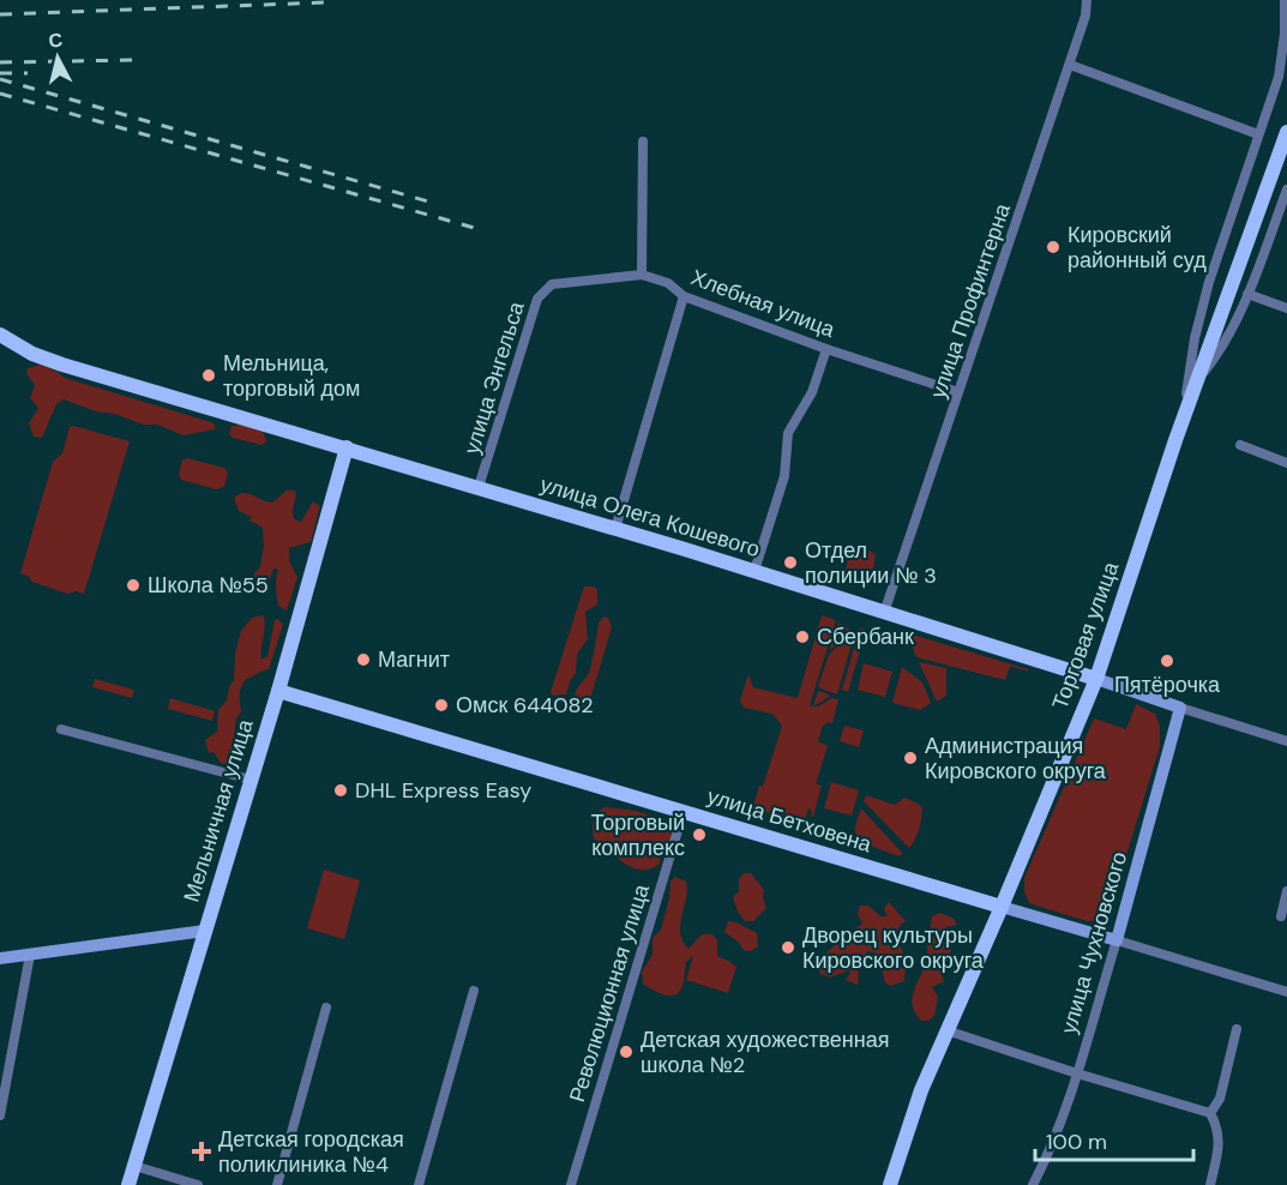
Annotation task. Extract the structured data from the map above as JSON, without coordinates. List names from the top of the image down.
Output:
{
  "streets": {
    "main road": [
      "улица Олега Кошевого",
      "Торговая улица",
      "Мельничная улица",
      "улица Бетховена"
    ],
    "street": [
      "улица Профинтерна",
      "Хлебная улица",
      "улица Энгельса",
      "улица Чухновского",
      "Революционная улица"
    ]
  },
  "crossings": [
    ["улица Профинтерна", "Хлебная улица"],
    ["улица Профинтерна", "улица Олега Кошевого"],
    ["Хлебная улица", "улица Энгельса"],
    ["улица Энгельса", "улица Олега Кошевого"],
    ["улица Олега Кошевого", "Торговая улица"],
    ["улица Олега Кошевого", "Мельничная улица"],
    ["улица Олега Кошевого", "улица Чухновского"],
    ["Торговая улица", "улица Бетховена"],
    ["Мельничная улица", "улица Бетховена"],
    ["улица Бетховена", "улица Чухновского"],
    ["улица Бетховена", "Революционная улица"]
  ],
  "places": {
    "other": [
      "Кировский районный суд",
      "Мельница, торговый дом",
      "Отдел полиции № 3",
      "Школа №55",
      "Сбербанк",
      "Магнит",
      "Пятёрочка",
      "Омск 644082",
      "Администрация Кировского округа",
      "DHL Express Easy",
      "Торговый комплекс",
      "Дворец культуры Кировского округа",
      "Детская художественная школа №2"
    ],
    "health": ["Детская городская поликлиника №4"]
  },
  "scale_bar": "100 m",
  "north": "top"
}
